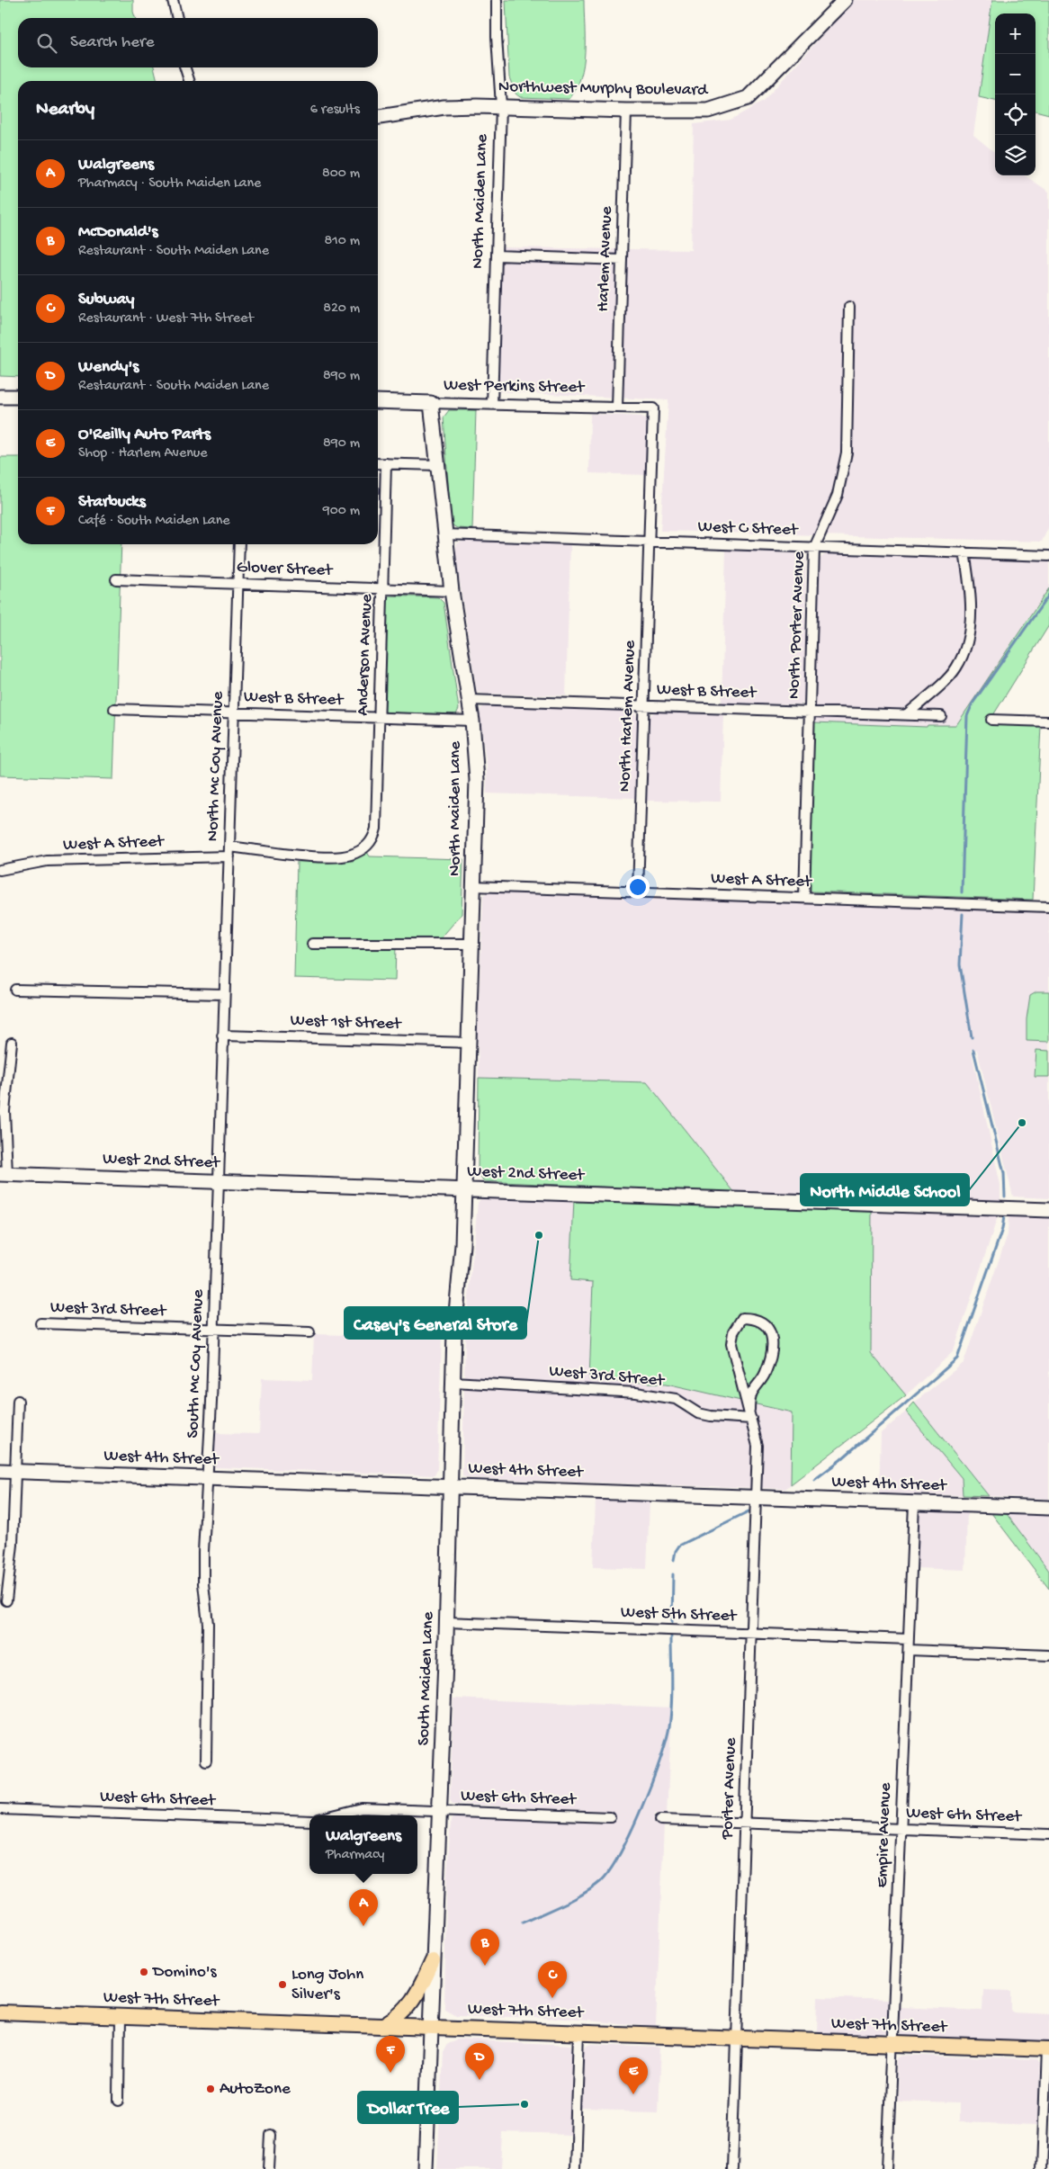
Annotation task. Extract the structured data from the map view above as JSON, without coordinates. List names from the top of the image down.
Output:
{
  "streets": {
    "main road": ["West 7th Street"],
    "street": [
      "Northwest Murphy Boulevard",
      "North Maiden Lane",
      "Harlem Avenue",
      "West Perkins Street",
      "West C Street",
      "Glover Street",
      "North Porter Avenue",
      "Anderson Avenue",
      "West B Street",
      "North Harlem Avenue",
      "North Mc Coy Avenue",
      "West A Street",
      "West 1st Street",
      "West 2nd Street",
      "West 3rd Street",
      "South Mc Coy Avenue",
      "West 4th Street",
      "West 5th Street",
      "South Maiden Lane",
      "Porter Avenue",
      "West 6th Street",
      "Empire Avenue"
    ]
  },
  "crossings": [
    ["Northwest Murphy Boulevard", "North Maiden Lane"],
    ["Northwest Murphy Boulevard", "Harlem Avenue"],
    ["North Maiden Lane", "West Perkins Street"],
    ["North Maiden Lane", "West C Street"],
    ["North Maiden Lane", "Glover Street"],
    ["North Maiden Lane", "West B Street"],
    ["North Maiden Lane", "West A Street"],
    ["North Maiden Lane", "West 1st Street"],
    ["North Maiden Lane", "West 2nd Street"],
    ["North Maiden Lane", "South Maiden Lane"],
    ["Harlem Avenue", "West Perkins Street"],
    ["West Perkins Street", "West C Street"],
    ["West Perkins Street", "North Harlem Avenue"],
    ["West C Street", "North Porter Avenue"],
    ["West C Street", "North Harlem Avenue"],
    ["Glover Street", "Anderson Avenue"],
    ["Glover Street", "North Mc Coy Avenue"],
    ["North Porter Avenue", "West B Street"],
    ["North Porter Avenue", "West A Street"],
    ["Anderson Avenue", "West B Street"],
    ["Anderson Avenue", "West A Street"],
    ["West B Street", "North Harlem Avenue"],
    ["West B Street", "North Mc Coy Avenue"],
    ["North Harlem Avenue", "West A Street"],
    ["North Mc Coy Avenue", "West A Street"],
    ["North Mc Coy Avenue", "South Mc Coy Avenue"],
    ["West 1st Street", "South Mc Coy Avenue"],
    ["West 2nd Street", "South Mc Coy Avenue"],
    ["West 2nd Street", "South Maiden Lane"],
    ["West 3rd Street", "South Mc Coy Avenue"],
    ["West 3rd Street", "South Maiden Lane"],
    ["West 3rd Street", "Porter Avenue"],
    ["South Mc Coy Avenue", "West 4th Street"],
    ["West 4th Street", "South Maiden Lane"],
    ["West 4th Street", "Porter Avenue"],
    ["West 4th Street", "Empire Avenue"],
    ["West 5th Street", "South Maiden Lane"],
    ["West 5th Street", "Porter Avenue"],
    ["West 5th Street", "Empire Avenue"],
    ["South Maiden Lane", "West 6th Street"],
    ["South Maiden Lane", "West 7th Street"],
    ["Porter Avenue", "West 6th Street"],
    ["Porter Avenue", "West 7th Street"],
    ["West 6th Street", "Empire Avenue"],
    ["Empire Avenue", "West 7th Street"]
  ],
  "places": [
    "North Middle School",
    "Casey's General Store",
    "Domino's",
    "Long John Silver's",
    "AutoZone",
    "Dollar Tree"
  ],
  "page": {
    "map_buttons": ["+", "−"],
    "search": "Search here",
    "heading": ["Nearby", "6 results"],
    "list": [
      {
        "mark": "A",
        "name": "Walgreens",
        "note": "Pharmacy · South Maiden Lane",
        "value": "800 m"
      },
      {
        "mark": "B",
        "name": "McDonald's",
        "note": "Restaurant · South Maiden Lane",
        "value": "810 m"
      },
      {
        "mark": "C",
        "name": "Subway",
        "note": "Restaurant · West 7th Street",
        "value": "820 m"
      },
      {
        "mark": "D",
        "name": "Wendy's",
        "note": "Restaurant · South Maiden Lane",
        "value": "890 m"
      },
      {
        "mark": "E",
        "name": "O'Reilly Auto Parts",
        "note": "Shop · Harlem Avenue",
        "value": "890 m"
      },
      {
        "mark": "F",
        "name": "Starbucks",
        "note": "Café · South Maiden Lane",
        "value": "900 m"
      }
    ],
    "popup": ["Walgreens", "Pharmacy"],
    "pins": [
      "A",
      "B",
      "C",
      "F",
      "D",
      "E"
    ]
  }
}
